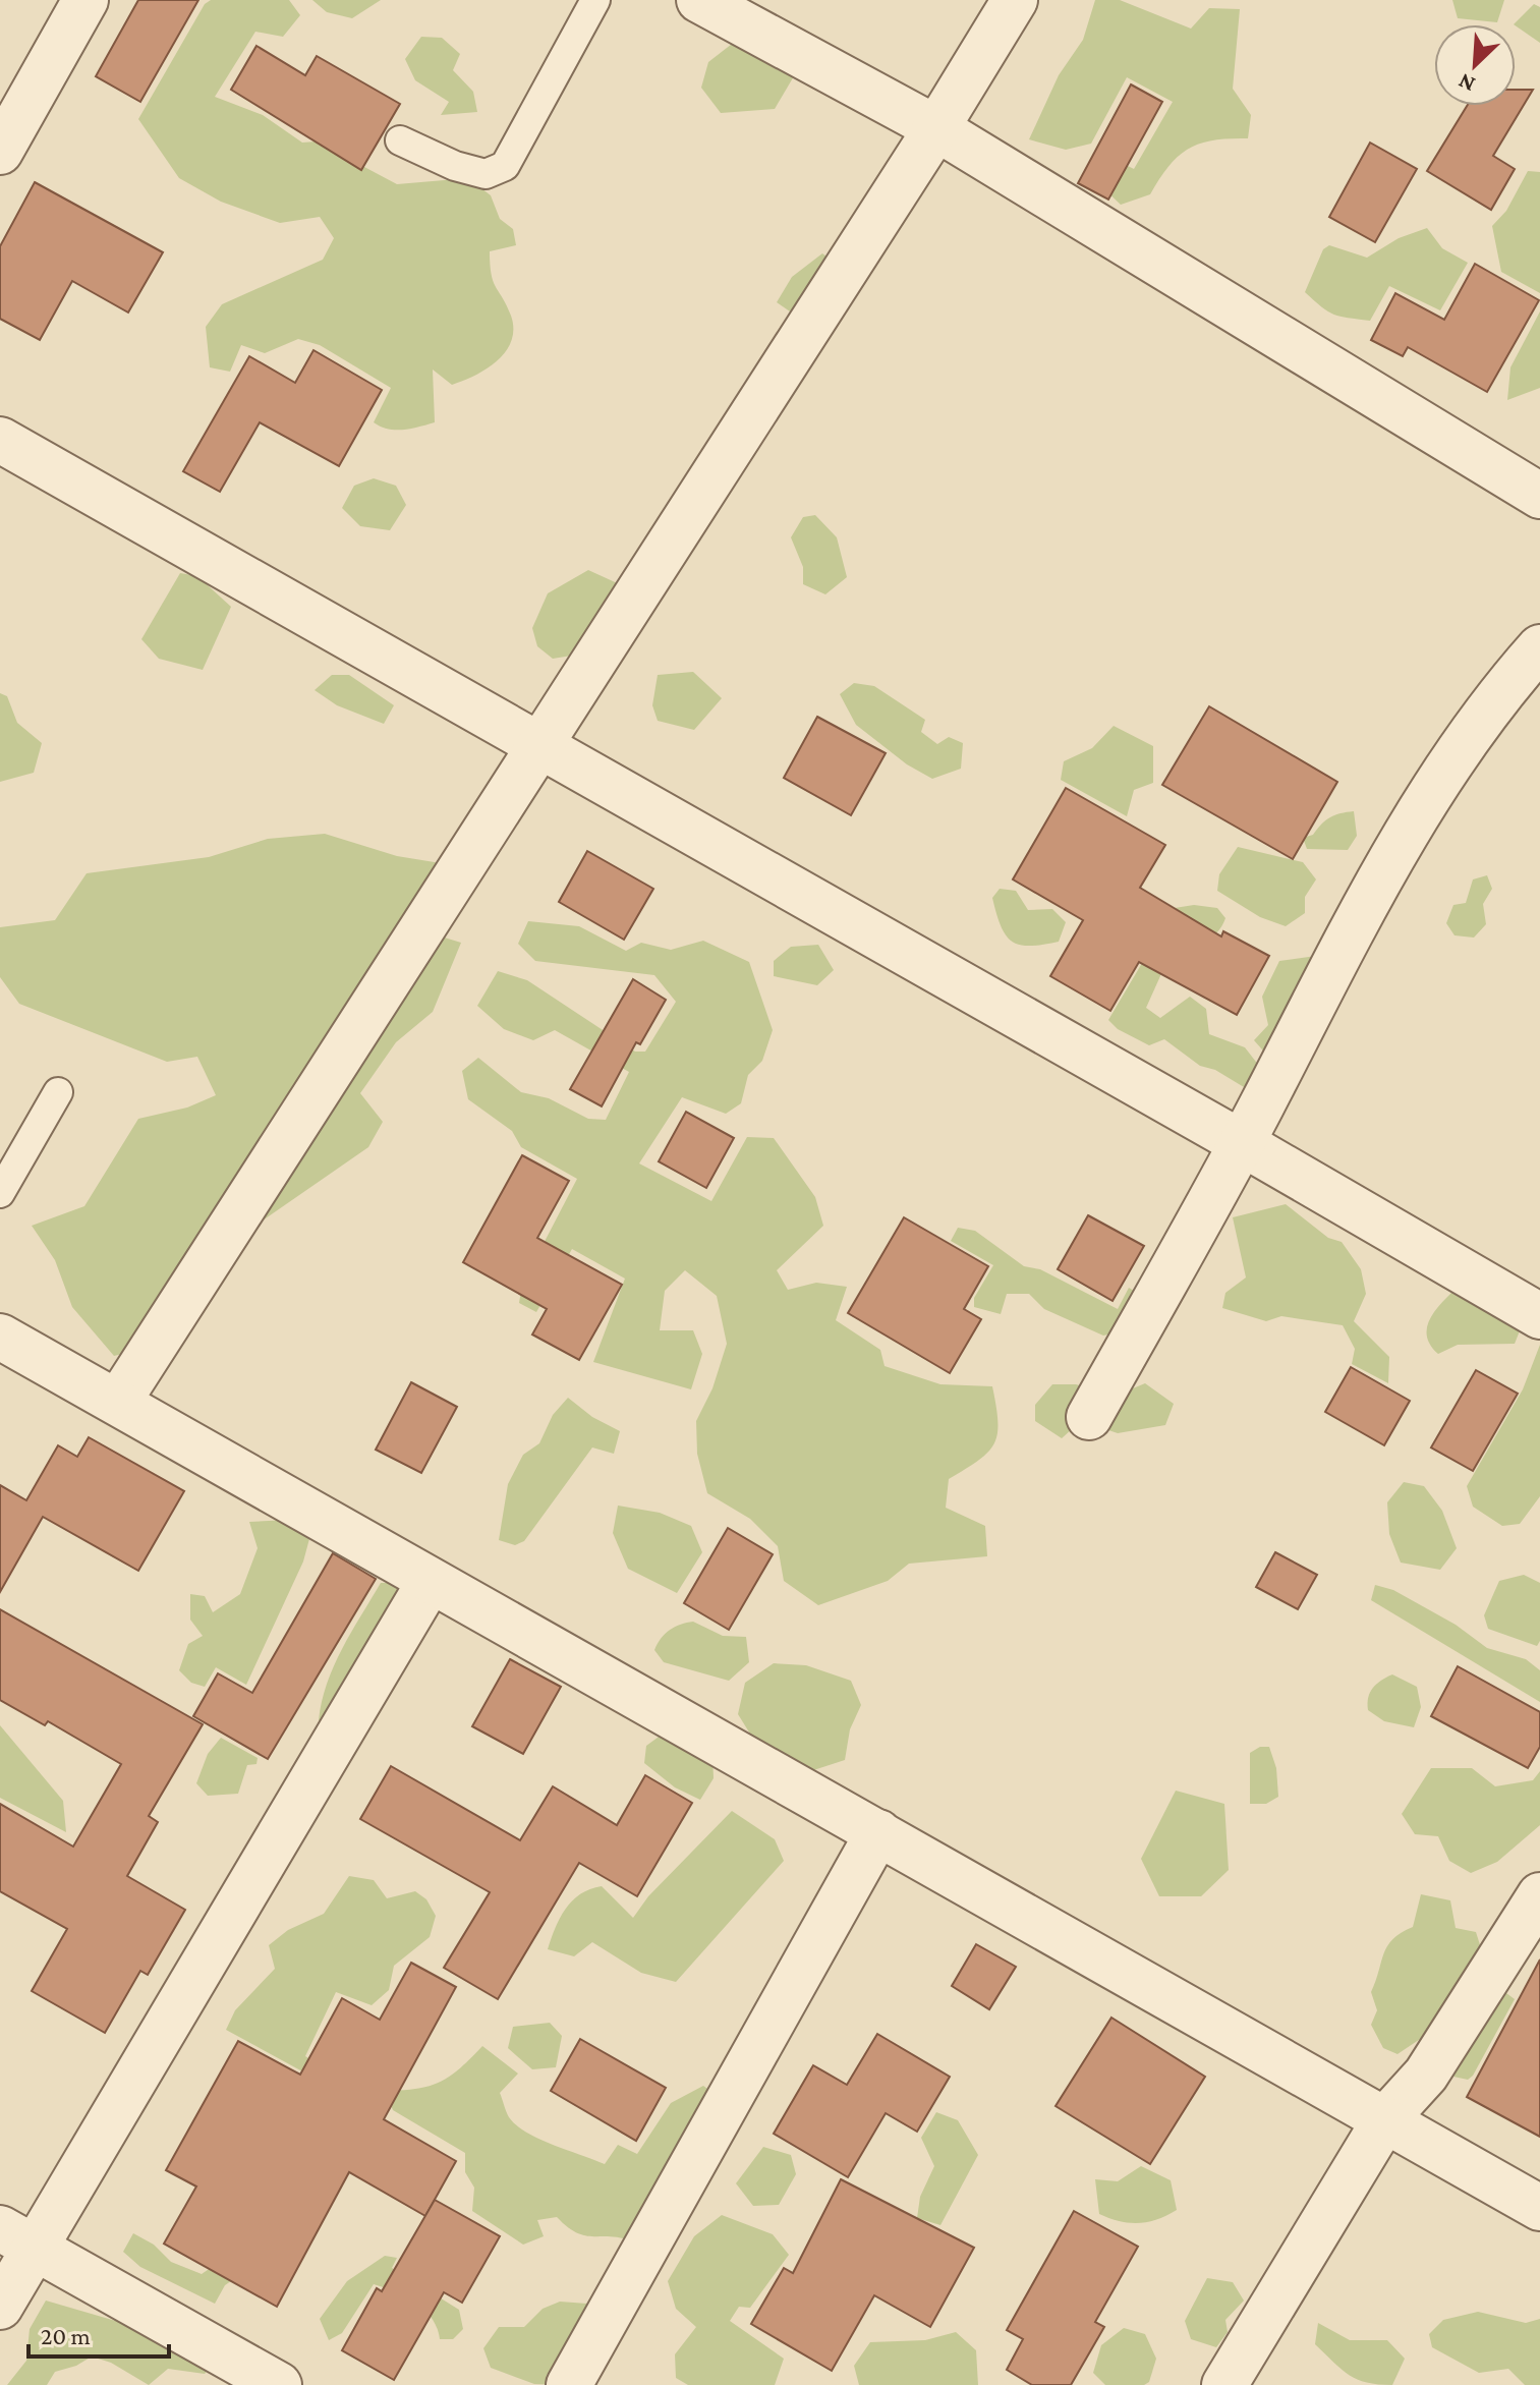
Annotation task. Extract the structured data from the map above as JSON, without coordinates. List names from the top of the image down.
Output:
{
  "scale_bar": "20 m",
  "north": "bottom left"
}
